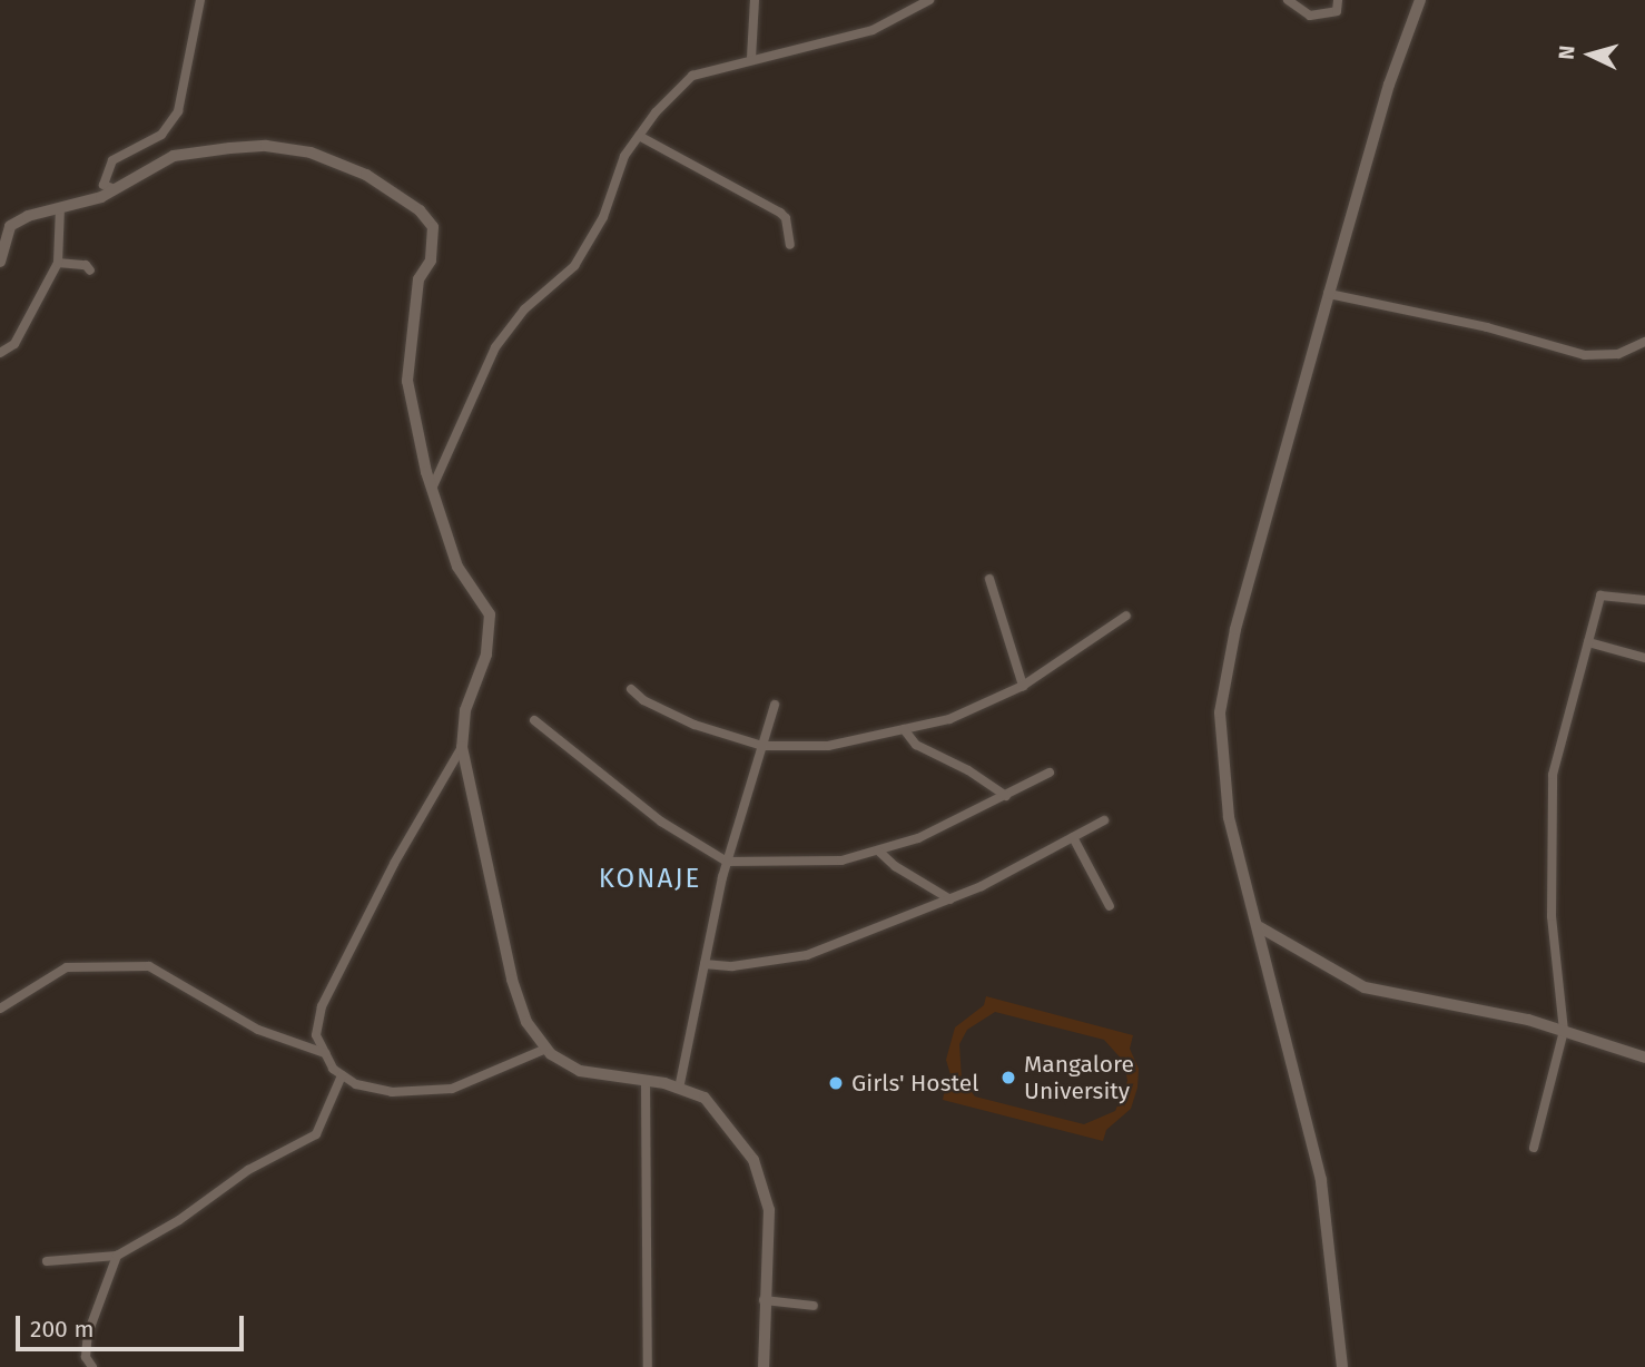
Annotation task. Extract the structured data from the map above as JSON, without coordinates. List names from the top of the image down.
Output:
{
  "districts": ["KONAJE"],
  "places": ["Mangalore University", "Girls' Hostel"],
  "scale_bar": "200 m",
  "north": "left"
}
